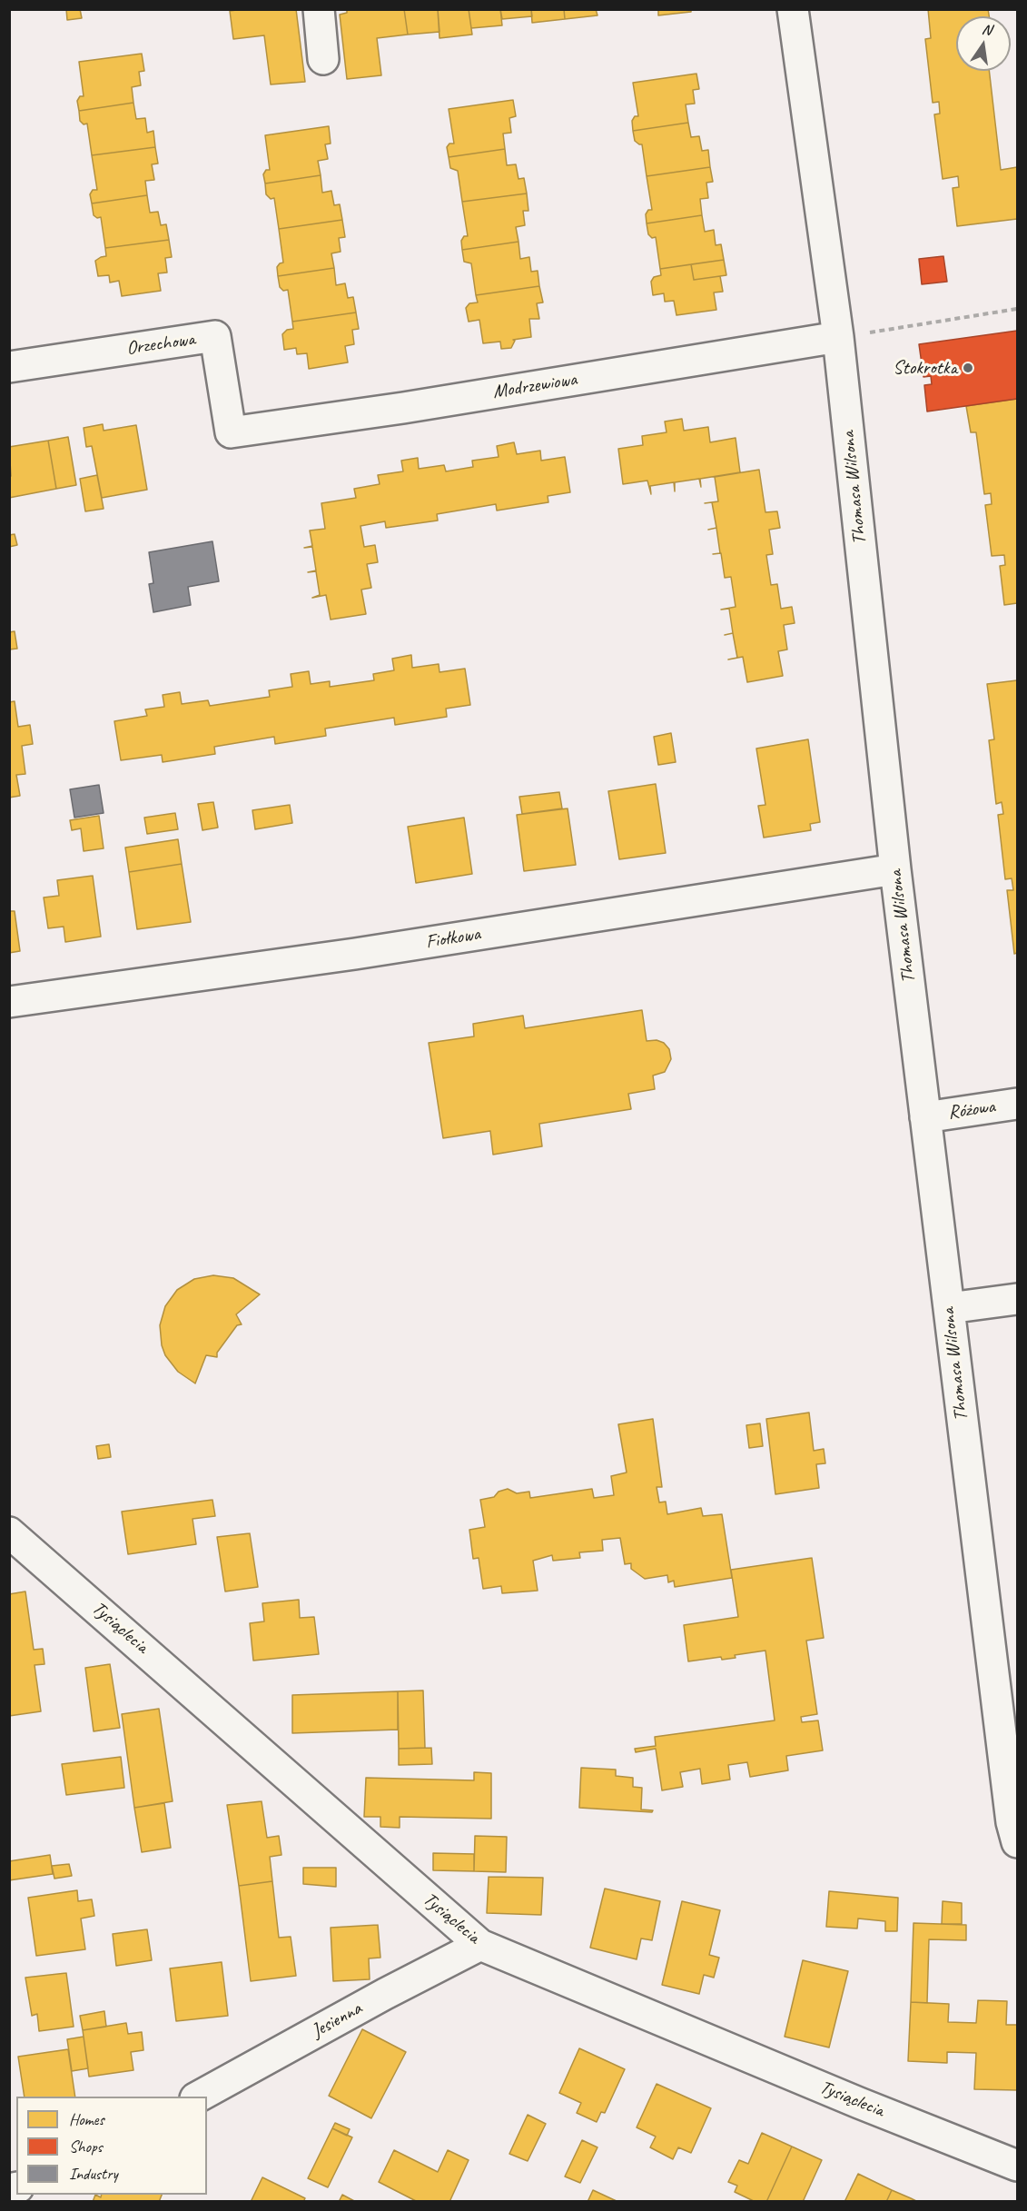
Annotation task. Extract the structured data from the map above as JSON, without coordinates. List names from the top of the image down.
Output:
{
  "streets": {
    "street": [
      "Orzechowa",
      "Modrzewiowa",
      "Thomasa Wilsona",
      "Fiołkowa",
      "Różowa",
      "Tysiąclecia",
      "Jesienna"
    ]
  },
  "crossings": [
    ["Orzechowa", "Modrzewiowa"],
    ["Modrzewiowa", "Thomasa Wilsona"],
    ["Thomasa Wilsona", "Fiołkowa"],
    ["Thomasa Wilsona", "Różowa"],
    ["Tysiąclecia", "Jesienna"]
  ],
  "places": ["Stokrotka"],
  "legend": ["Homes", "Shops", "Industry"],
  "north": "top"
}
